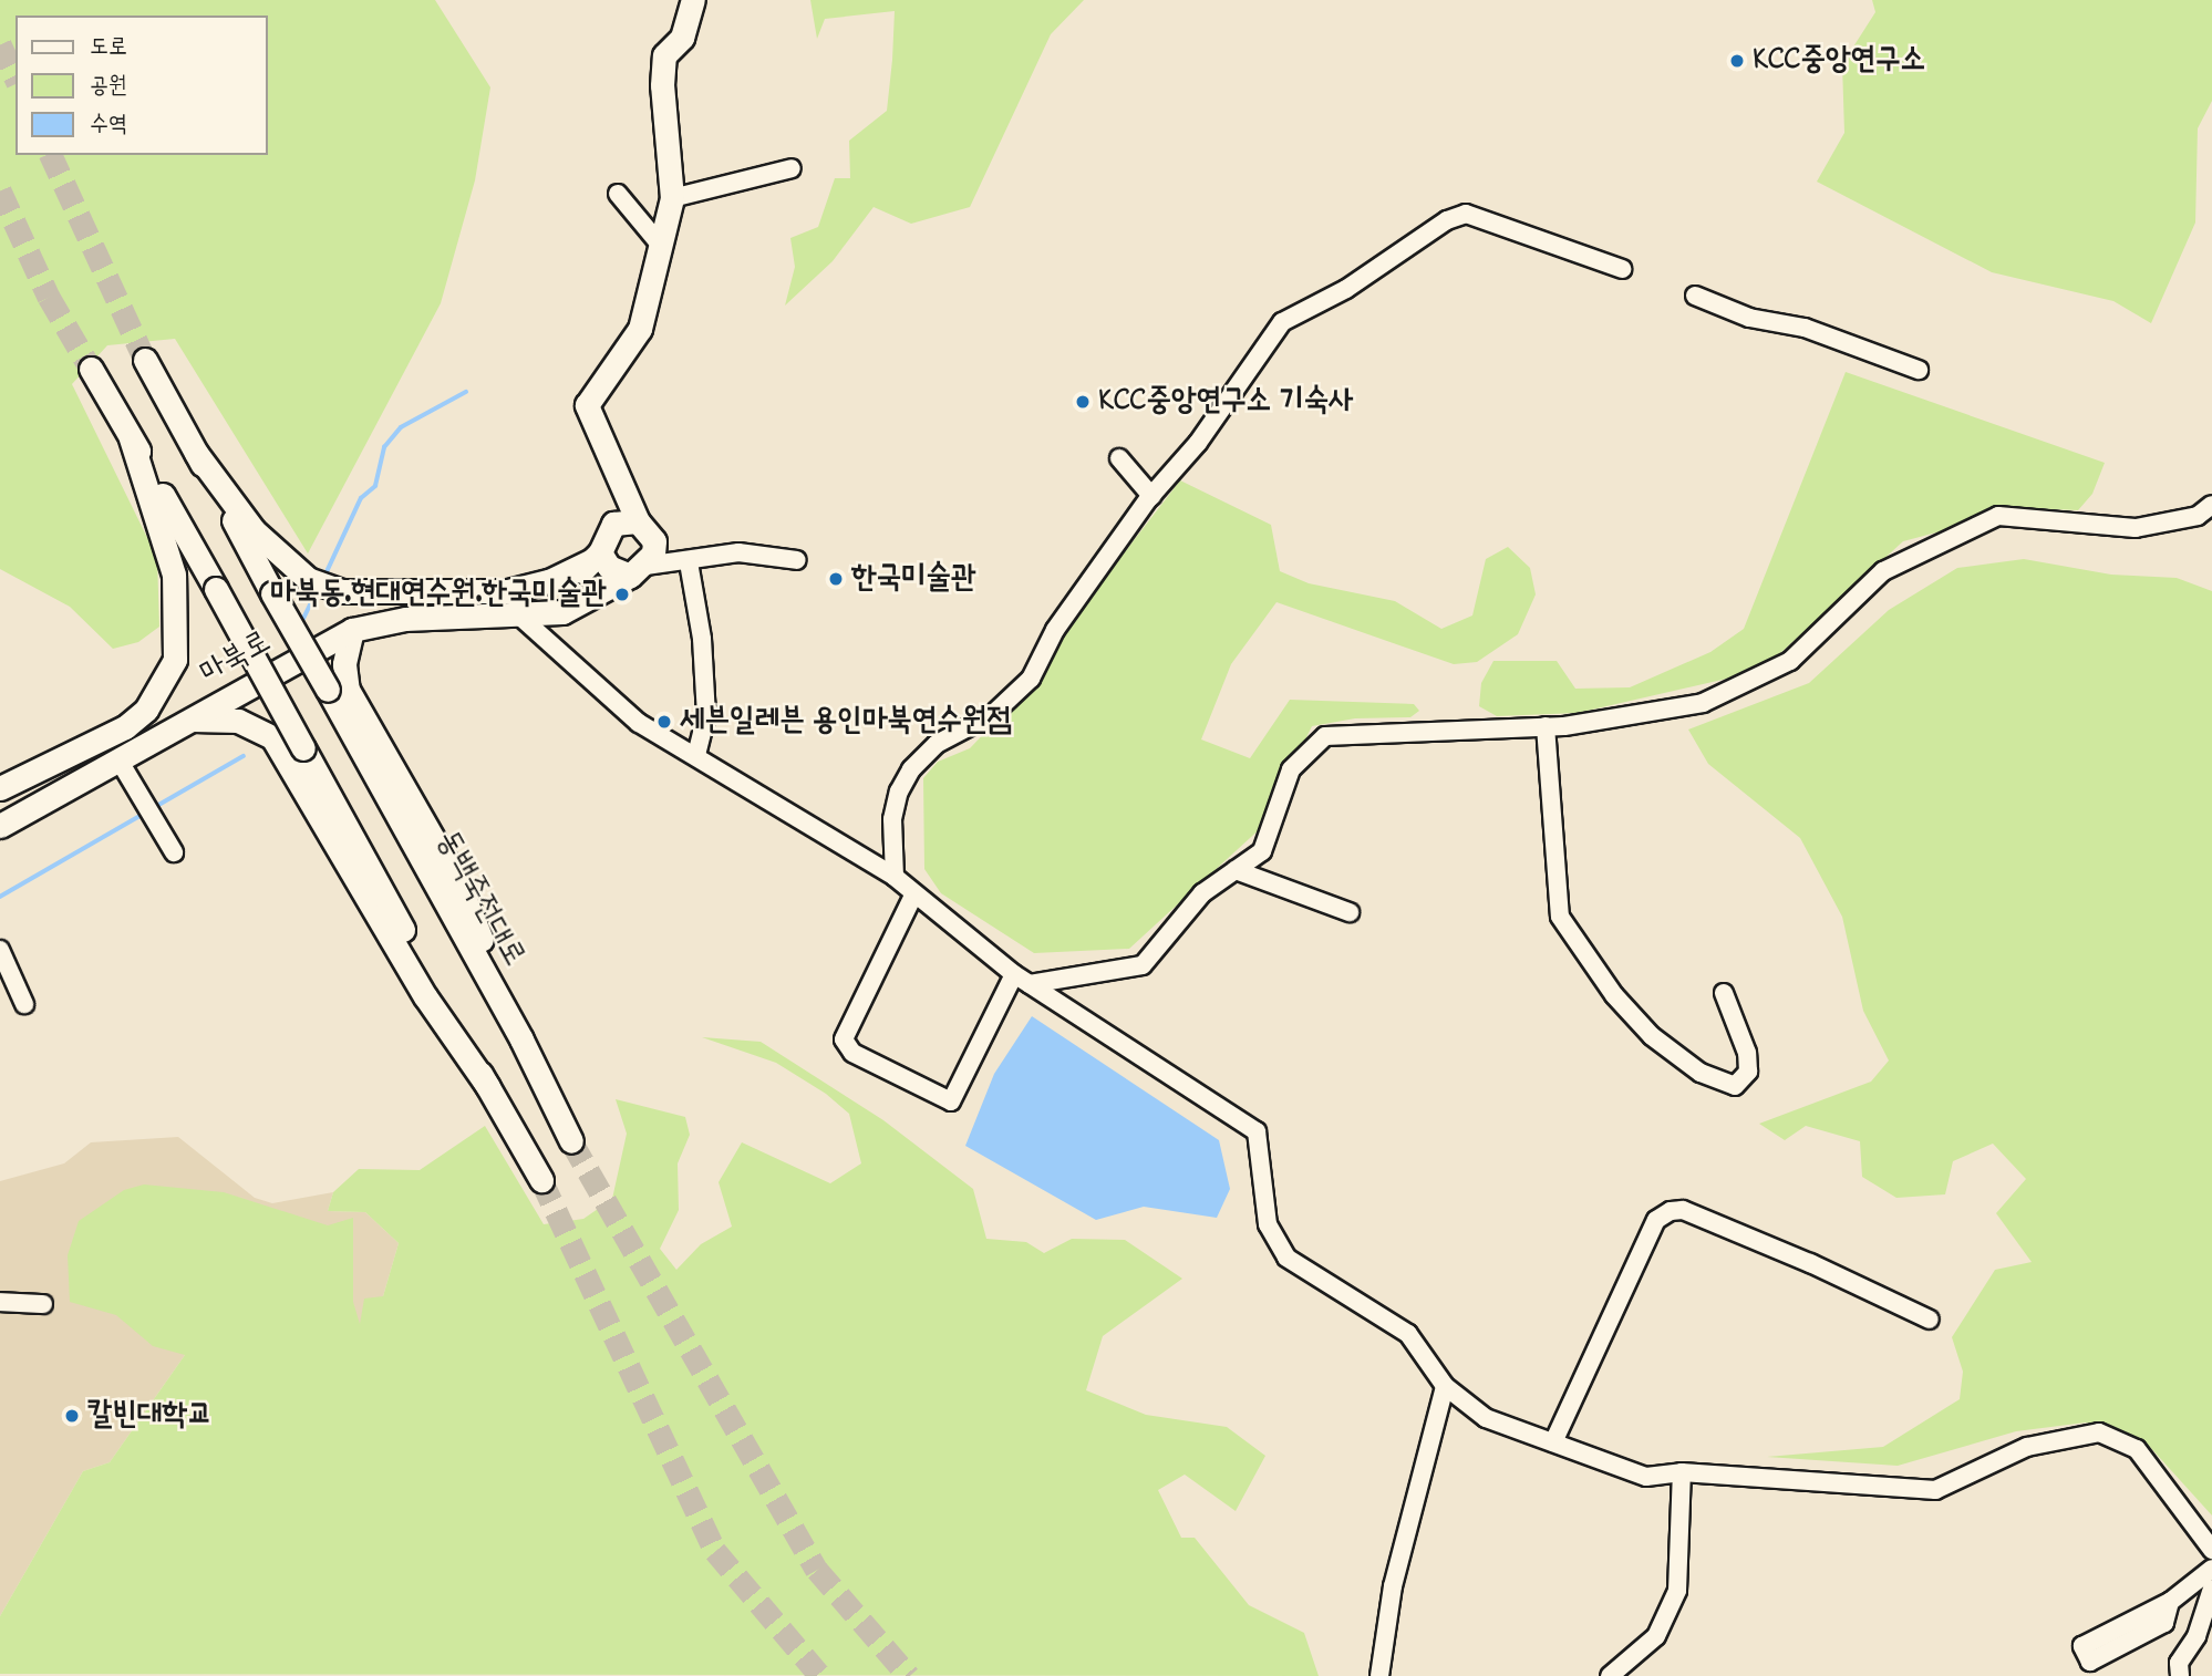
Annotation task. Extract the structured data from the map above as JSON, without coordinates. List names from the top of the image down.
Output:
{
  "streets": {
    "main road": ["마북로", "동백죽전대로"]
  },
  "places": [
    "KCC중앙연구소",
    "KCC중앙연구소 기숙사",
    "한국미술관",
    "마북동.현대연수원.한국미술관",
    "세븐일레븐 용인마북연수원점",
    "칼빈대학교"
  ],
  "legend": ["도로", "공원", "수역"]
}
